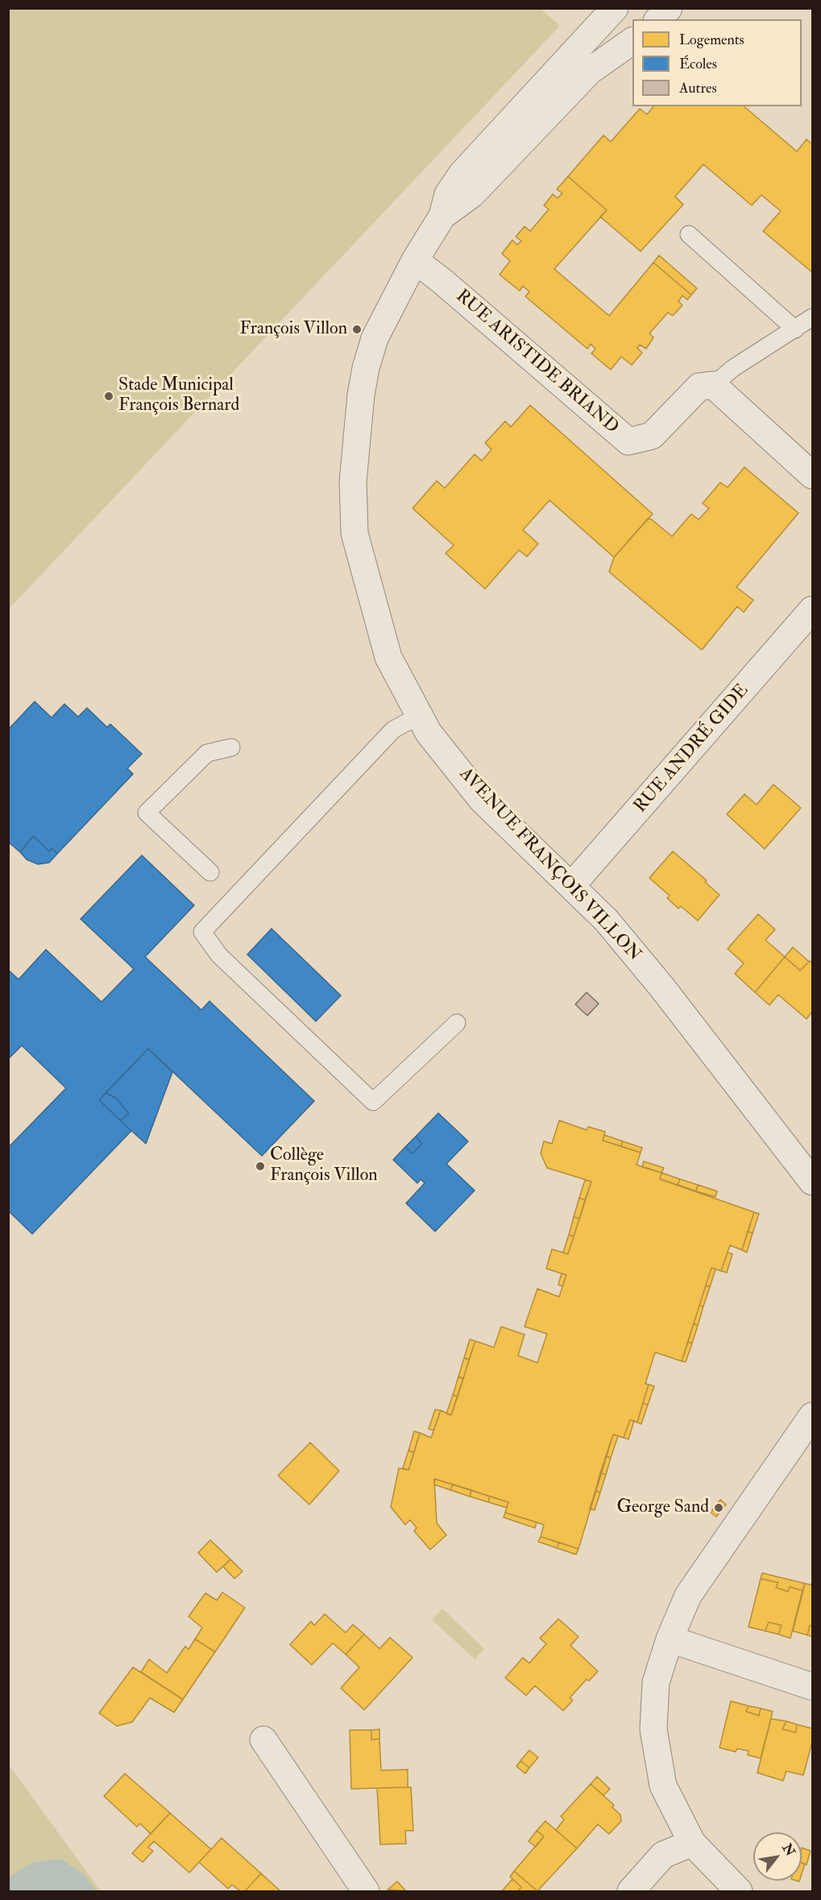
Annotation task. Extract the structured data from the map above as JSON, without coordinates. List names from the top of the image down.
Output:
{
  "streets": {
    "street": ["RUE ARISTIDE BRIAND", "RUE ANDRÉ GIDE", "AVENUE FRANÇOIS VILLON"]
  },
  "crossings": [
    ["RUE ARISTIDE BRIAND", "AVENUE FRANÇOIS VILLON"],
    ["RUE ANDRÉ GIDE", "AVENUE FRANÇOIS VILLON"]
  ],
  "places": [
    "François Villon",
    "Stade Municipal François Bernard",
    "Collège François Villon",
    "George Sand"
  ],
  "legend": ["Logements", "Écoles", "Autres"],
  "north": "top right"
}
